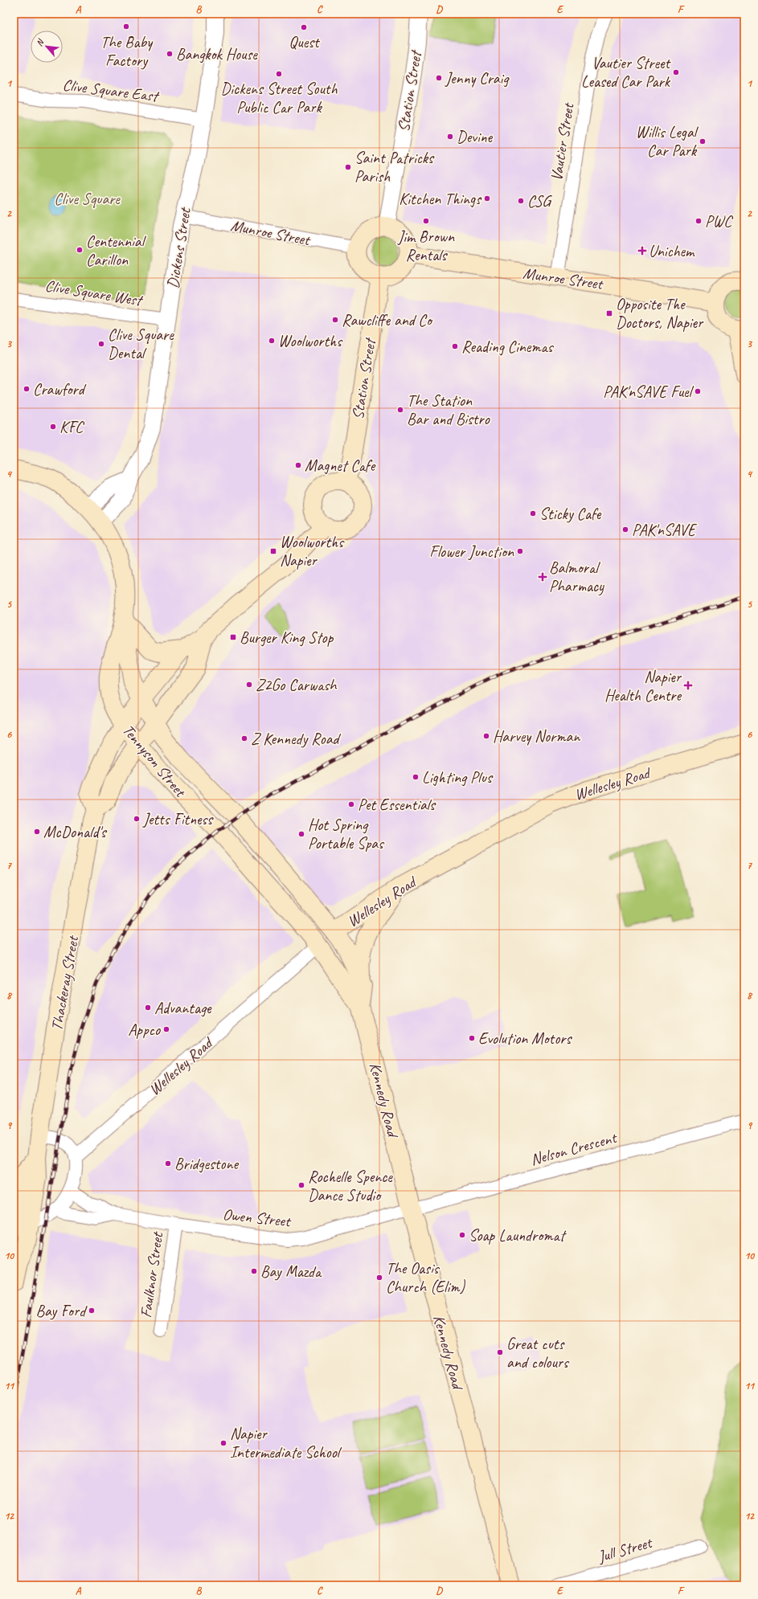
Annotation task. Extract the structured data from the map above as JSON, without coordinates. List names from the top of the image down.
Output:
{
  "streets": {
    "main road": [
      "Station Street",
      "Munroe Street",
      "Tennyson Street",
      "Wellesley Road",
      "Thackeray Street",
      "Kennedy Road"
    ],
    "street": [
      "Clive Square East",
      "Vautier Street",
      "Dickens Street",
      "Clive Square West",
      "Nelson Crescent",
      "Owen Street",
      "Faulknor Street",
      "Jull Street"
    ]
  },
  "crossings": [
    ["Clive Square East", "Dickens Street"],
    ["Station Street", "Munroe Street"],
    ["Vautier Street", "Munroe Street"],
    ["Munroe Street", "Dickens Street"],
    ["Dickens Street", "Clive Square West"],
    ["Dickens Street", "Tennyson Street"],
    ["Tennyson Street", "Wellesley Road"],
    ["Tennyson Street", "Kennedy Road"],
    ["Wellesley Road", "Kennedy Road"],
    ["Kennedy Road", "Nelson Crescent"],
    ["Kennedy Road", "Owen Street"],
    ["Nelson Crescent", "Owen Street"],
    ["Owen Street", "Faulknor Street"]
  ],
  "parks": ["Clive Square"],
  "places": {
    "other": [
      "The Baby Factory",
      "Quest",
      "Bangkok House",
      "Vautier Street Leased Car Park",
      "Dickens Street South Public Car Park",
      "Jenny Craig",
      "Devine",
      "Willis Legal Car Park",
      "Saint Patricks Parish",
      "Kitchen Things",
      "CSG",
      "Jim Brown Rentals",
      "PWC",
      "Centennial Carillon",
      "Rawcliffe and Co",
      "Woolworths",
      "Clive Square Dental",
      "Reading Cinemas",
      "Crawford",
      "PAK'nSAVE Fuel",
      "The Station Bar and Bistro",
      "KFC",
      "Magnet Cafe",
      "Sticky Cafe",
      "PAK'nSAVE",
      "Flower Junction",
      "Z2Go Carwash",
      "Harvey Norman",
      "Z Kennedy Road",
      "Lighting Plus",
      "Pet Essentials",
      "Jetts Fitness",
      "McDonald's",
      "Hot Spring Portable Spas",
      "Advantage",
      "Appco",
      "Evolution Motors",
      "Bridgestone",
      "Rochelle Spence Dance Studio",
      "Soap Laundromat",
      "Bay Mazda",
      "The Oasis Church (Elim)",
      "Bay Ford",
      "Great cuts and colours",
      "Napier Intermediate School"
    ],
    "health": ["Unichem", "Balmoral Pharmacy", "Napier Health Centre"],
    "transit": ["Opposite The Doctors, Napier", "Woolworths Napier", "Burger King Stop"]
  },
  "north": "top left",
  "grid": {
    "columns": [
      "A",
      "B",
      "C",
      "D",
      "E",
      "F"
    ],
    "rows": [
      "1",
      "2",
      "3",
      "4",
      "5",
      "6",
      "7",
      "8",
      "9",
      "10",
      "11",
      "12"
    ]
  }
}
